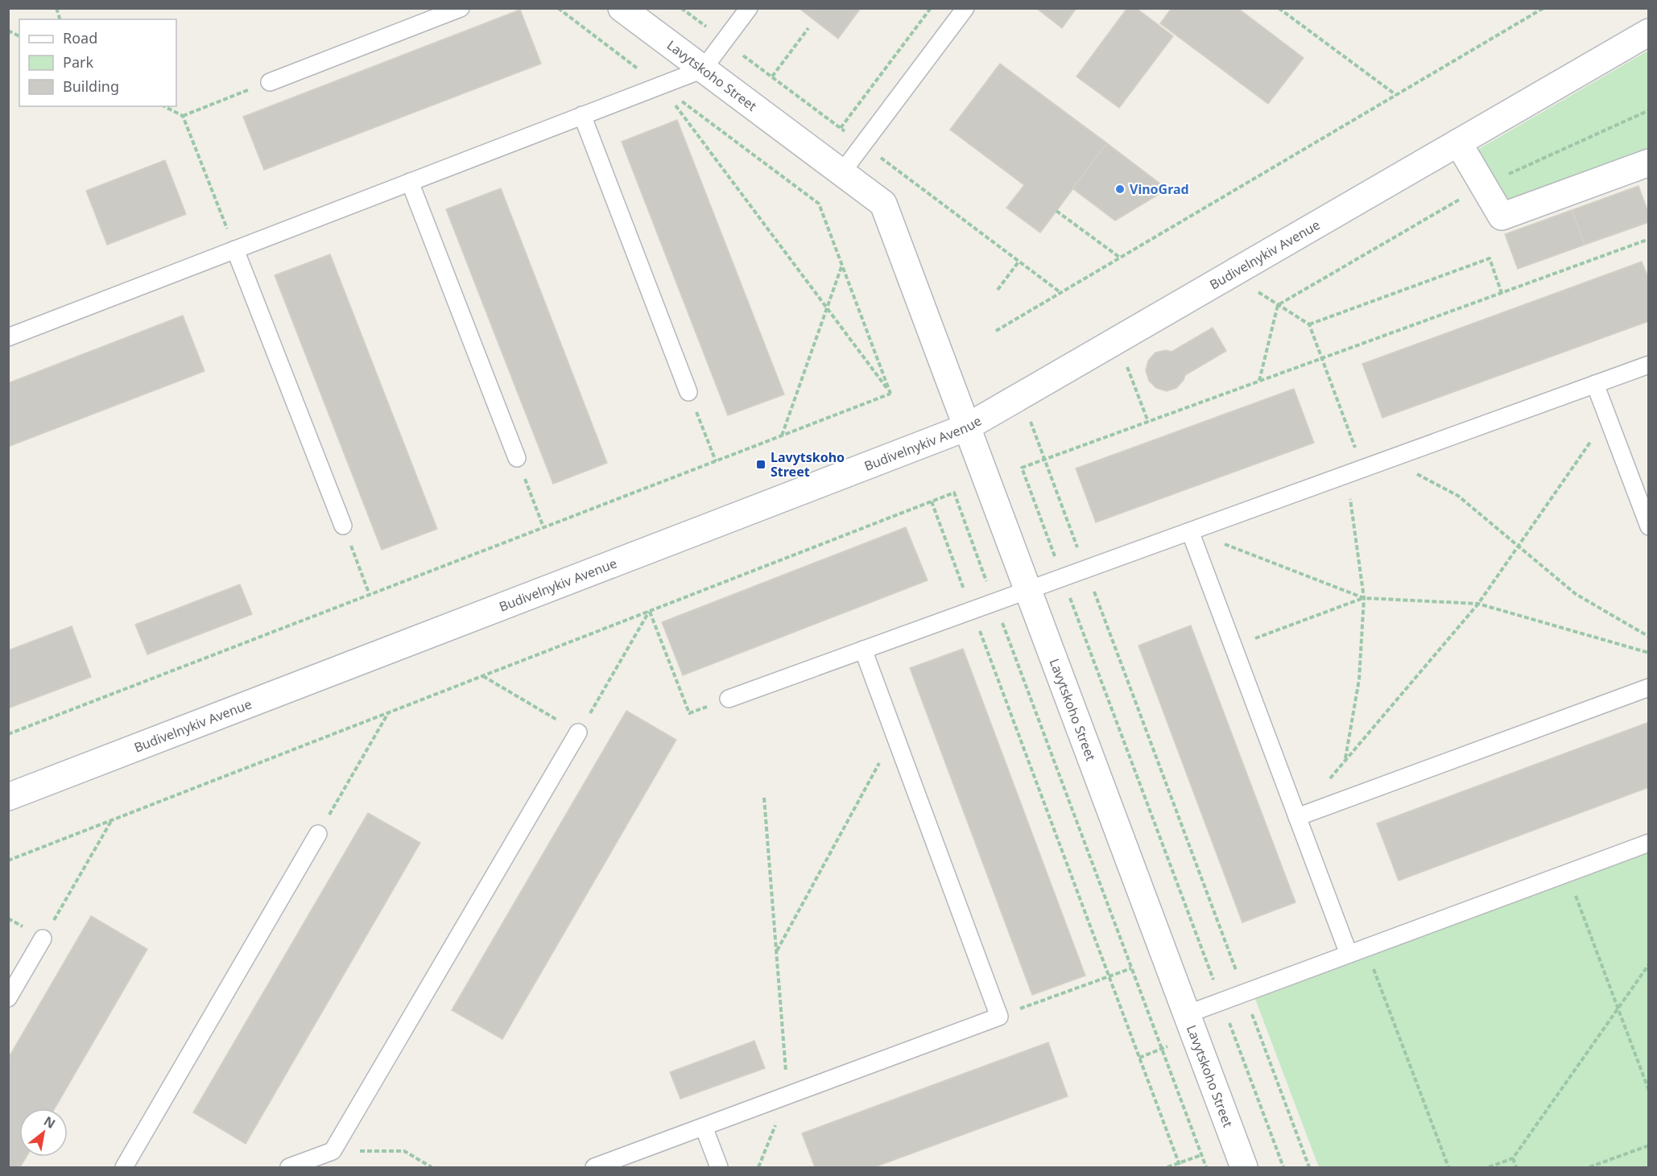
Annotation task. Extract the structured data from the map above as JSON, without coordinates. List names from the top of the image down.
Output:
{
  "streets": {
    "main road": ["Lavytskoho Street", "Budivelnykiv Avenue"]
  },
  "crossings": [
    ["Lavytskoho Street", "Budivelnykiv Avenue"]
  ],
  "places": {
    "other": ["VinoGrad"],
    "transit": ["Lavytskoho Street"]
  },
  "legend": ["Road", "Park", "Building"],
  "north": "top right"
}
